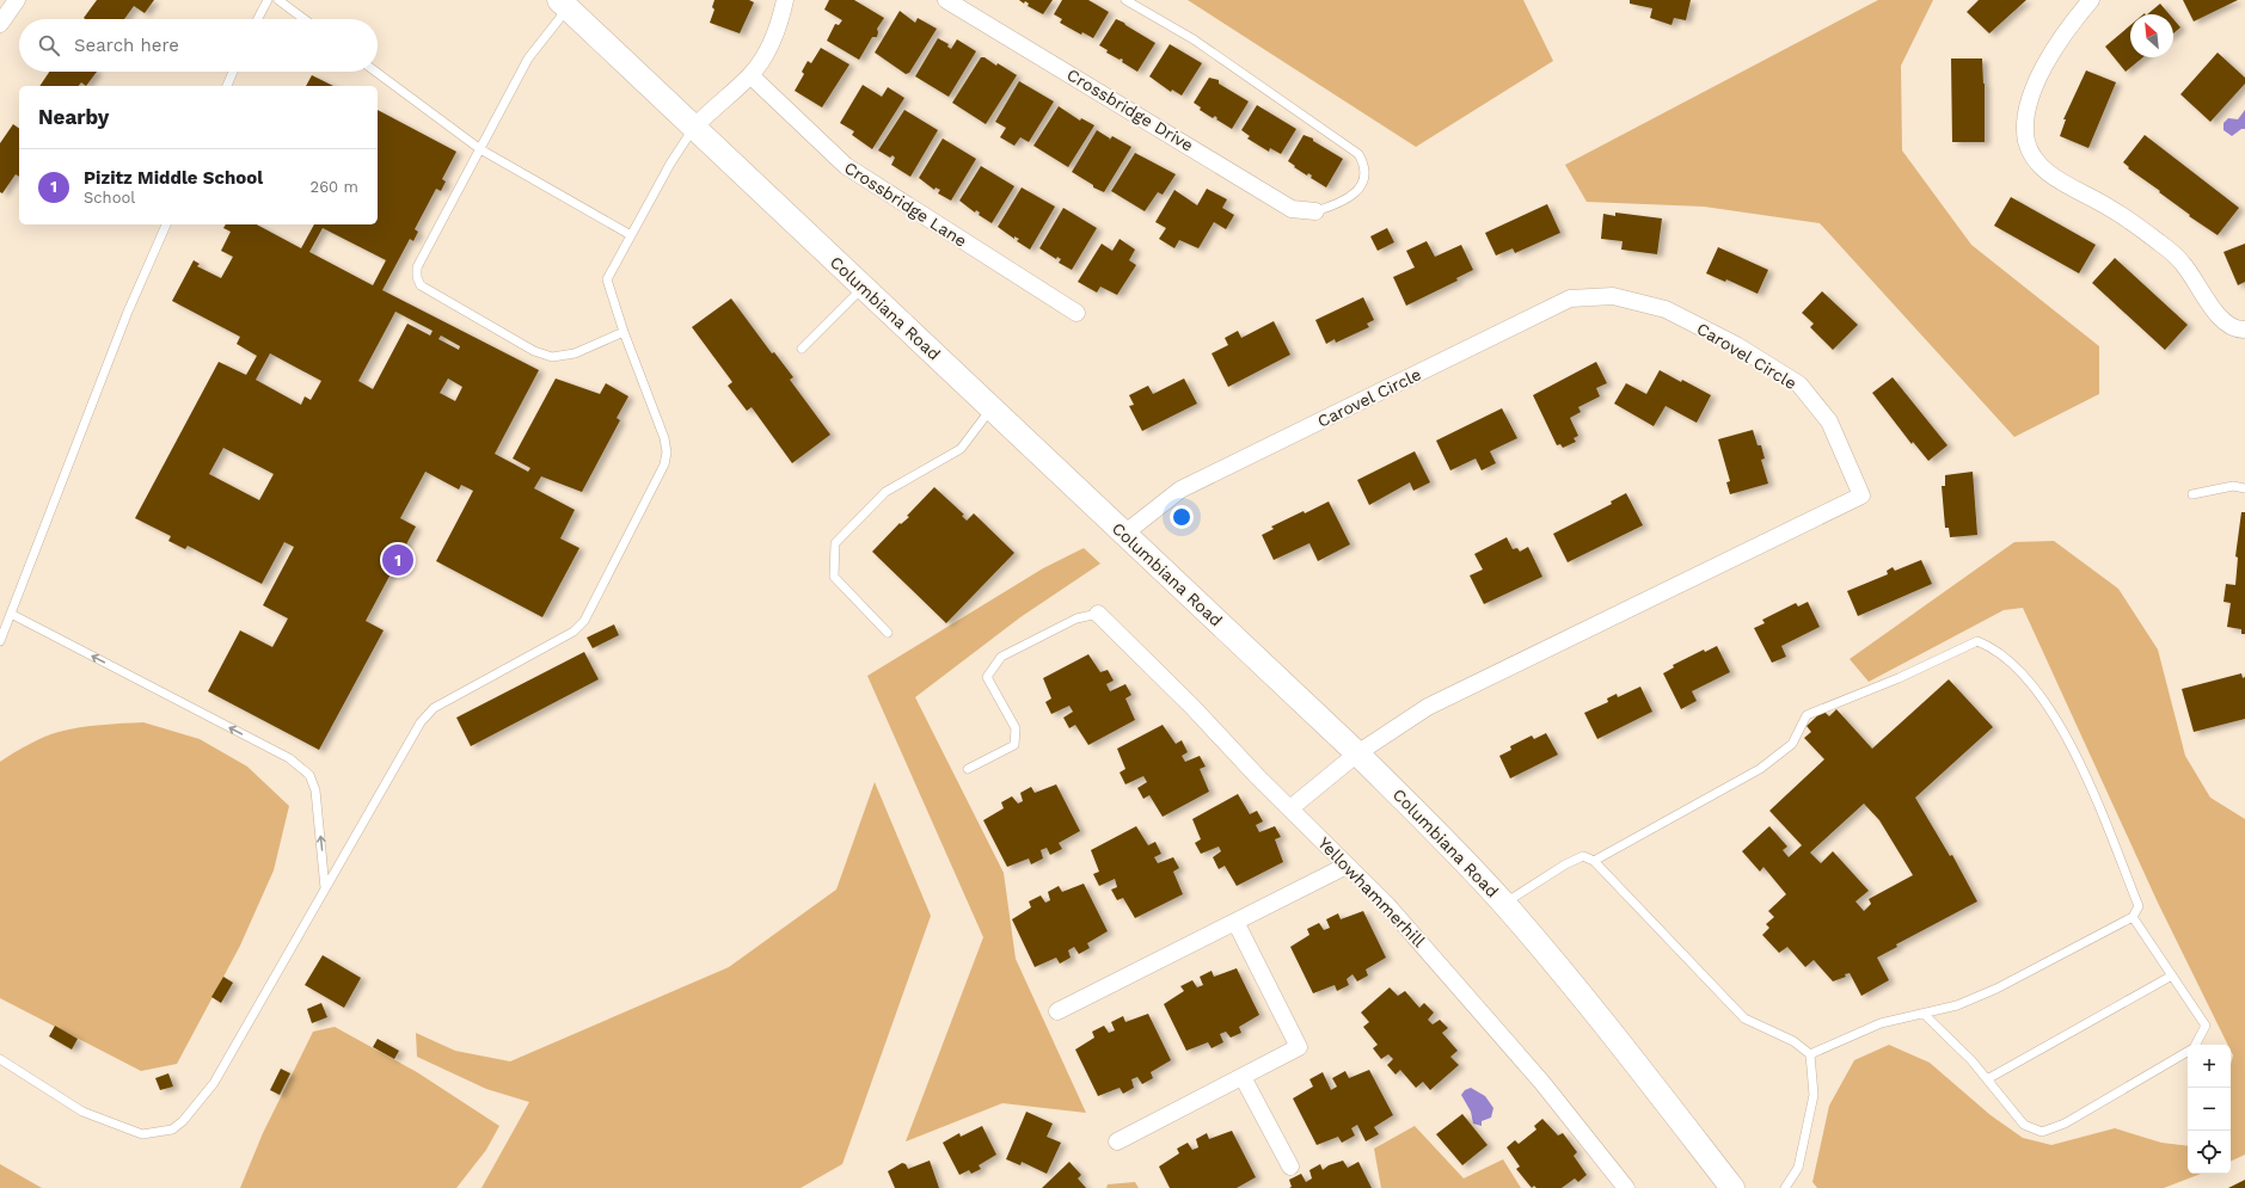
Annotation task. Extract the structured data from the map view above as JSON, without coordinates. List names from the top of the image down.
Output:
{
  "streets": {
    "main road": ["Columbiana Road"],
    "street": [
      "Crossbridge Drive",
      "Crossbridge Lane",
      "Carovel Circle",
      "Yellowhammerhill"
    ]
  },
  "crossings": [
    ["Columbiana Road", "Carovel Circle"]
  ],
  "north": "top left",
  "page": {
    "search": "Search here",
    "heading": "Nearby",
    "list": [
      {
        "mark": "1",
        "name": "Pizitz Middle School",
        "note": "School",
        "value": "260 m"
      }
    ],
    "pins": "1",
    "map_buttons": ["+", "−"]
  }
}
